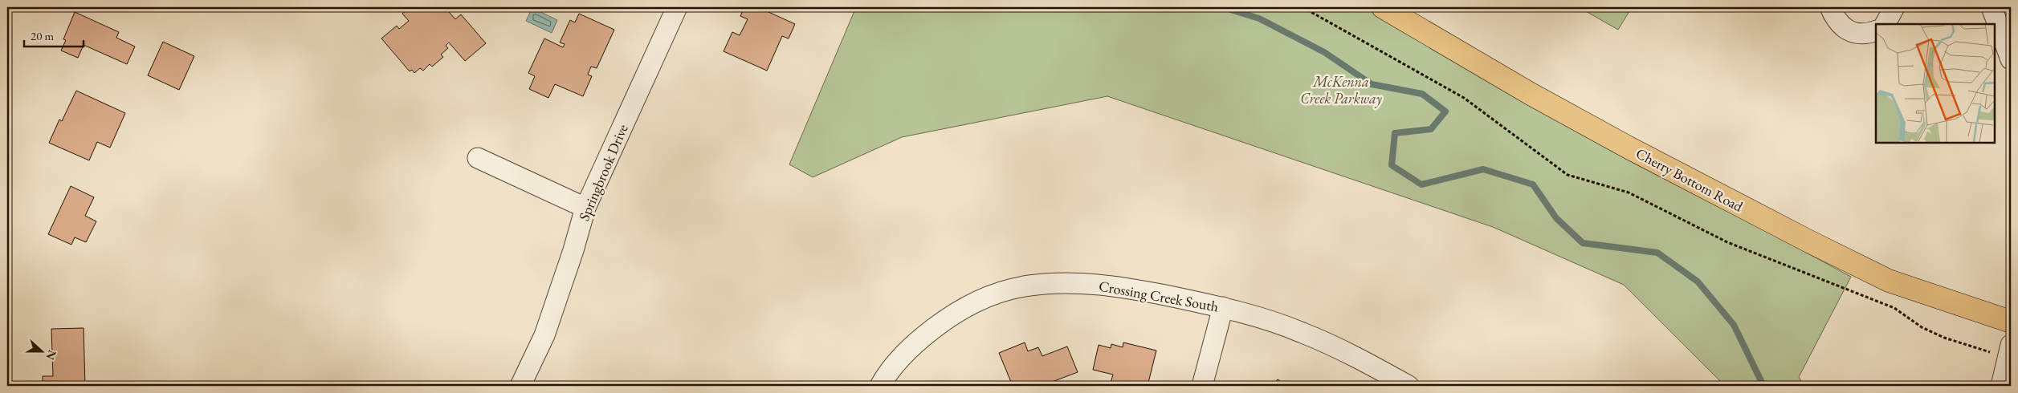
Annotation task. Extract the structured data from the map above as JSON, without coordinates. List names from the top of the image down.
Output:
{
  "streets": {
    "main road": ["Cherry Bottom Road"],
    "street": ["Springbrook Drive", "Crossing Creek South"]
  },
  "parks": ["McKenna Creek Parkway"],
  "scale_bar": "20 m",
  "north": "right"
}
